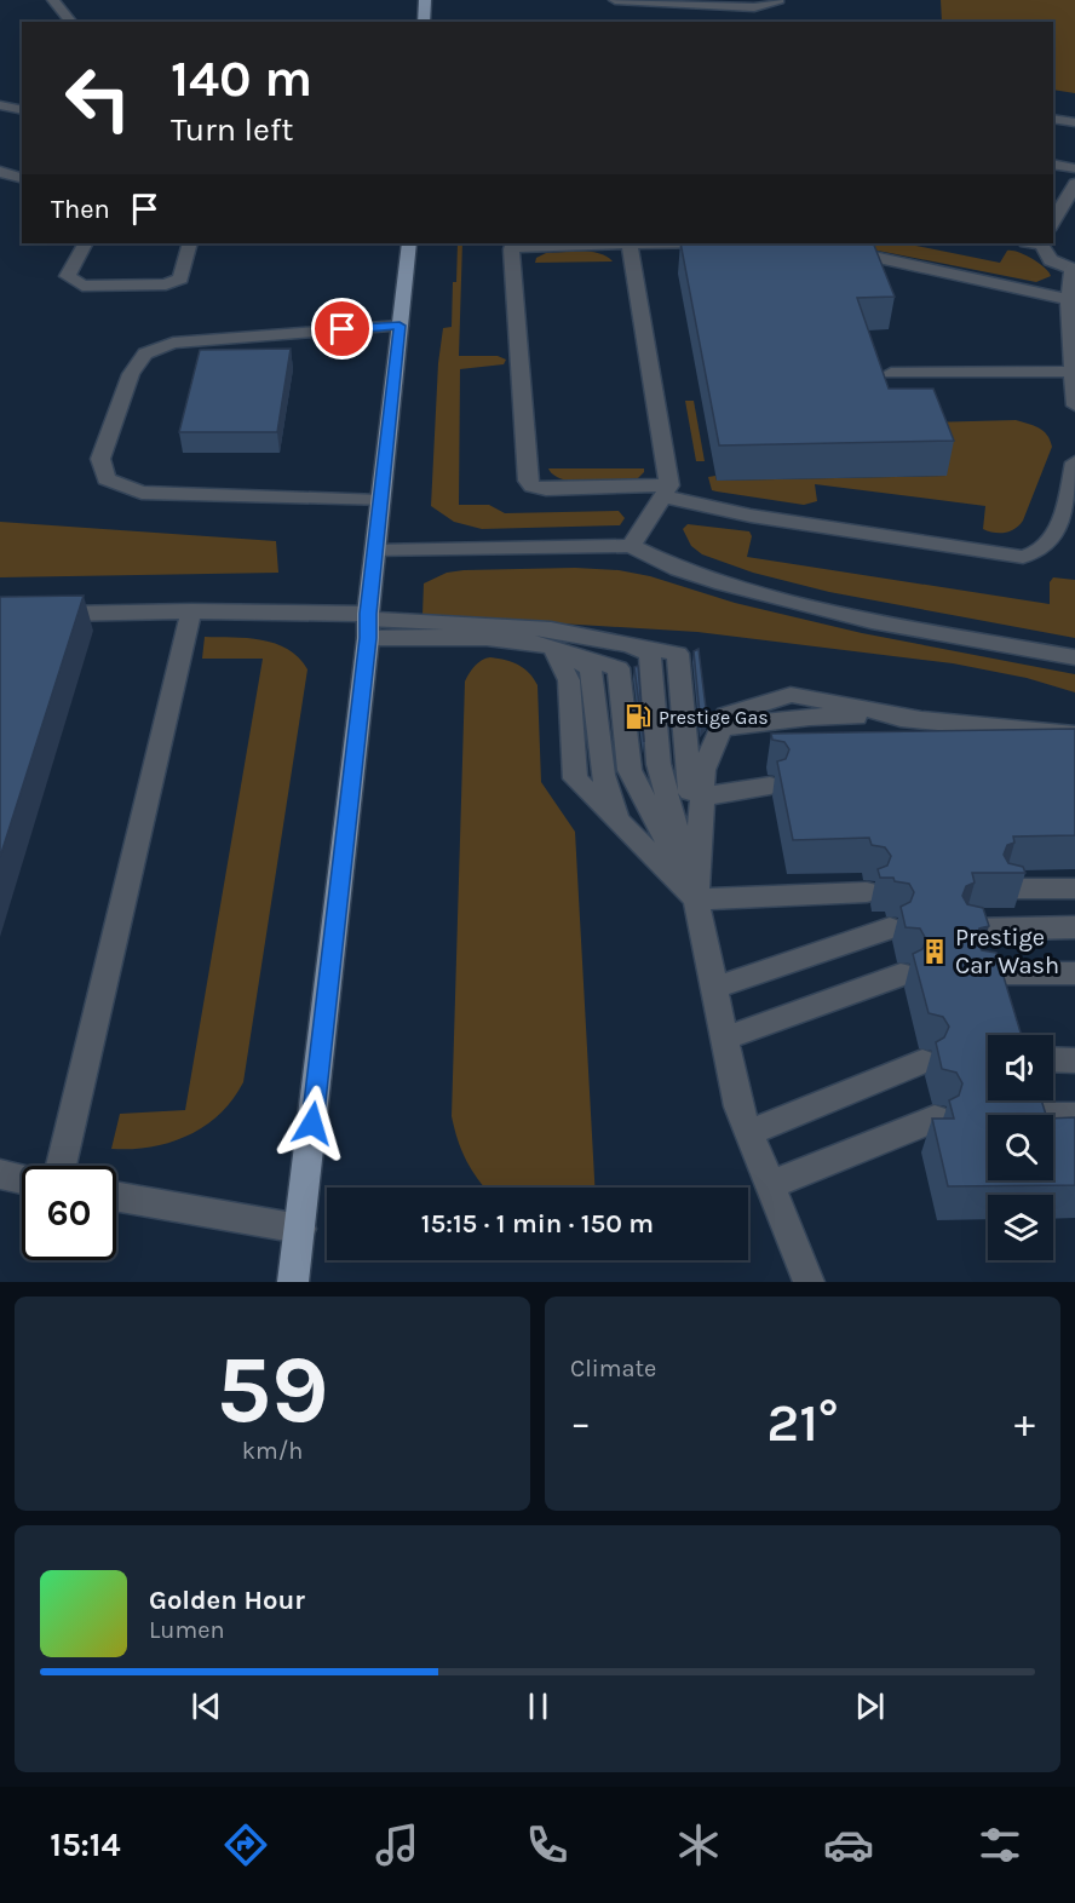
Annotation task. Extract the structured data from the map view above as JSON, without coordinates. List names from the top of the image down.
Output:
{
  "places": {
    "fuel station": ["Prestige Gas"],
    "building": ["Prestige Car Wash"]
  },
  "page": {
    "turn": ["140 m", "Turn left"],
    "then": "Then",
    "limit": "60",
    "trip": "15:15 · 1 min · 150 m",
    "tile": [
      ["59", "km/h"],
      "Climate"
    ],
    "heat": ["−", "21°", "+"],
    "song": ["Golden Hour", "Lumen"],
    "tabs": "15:14"
  }
}
